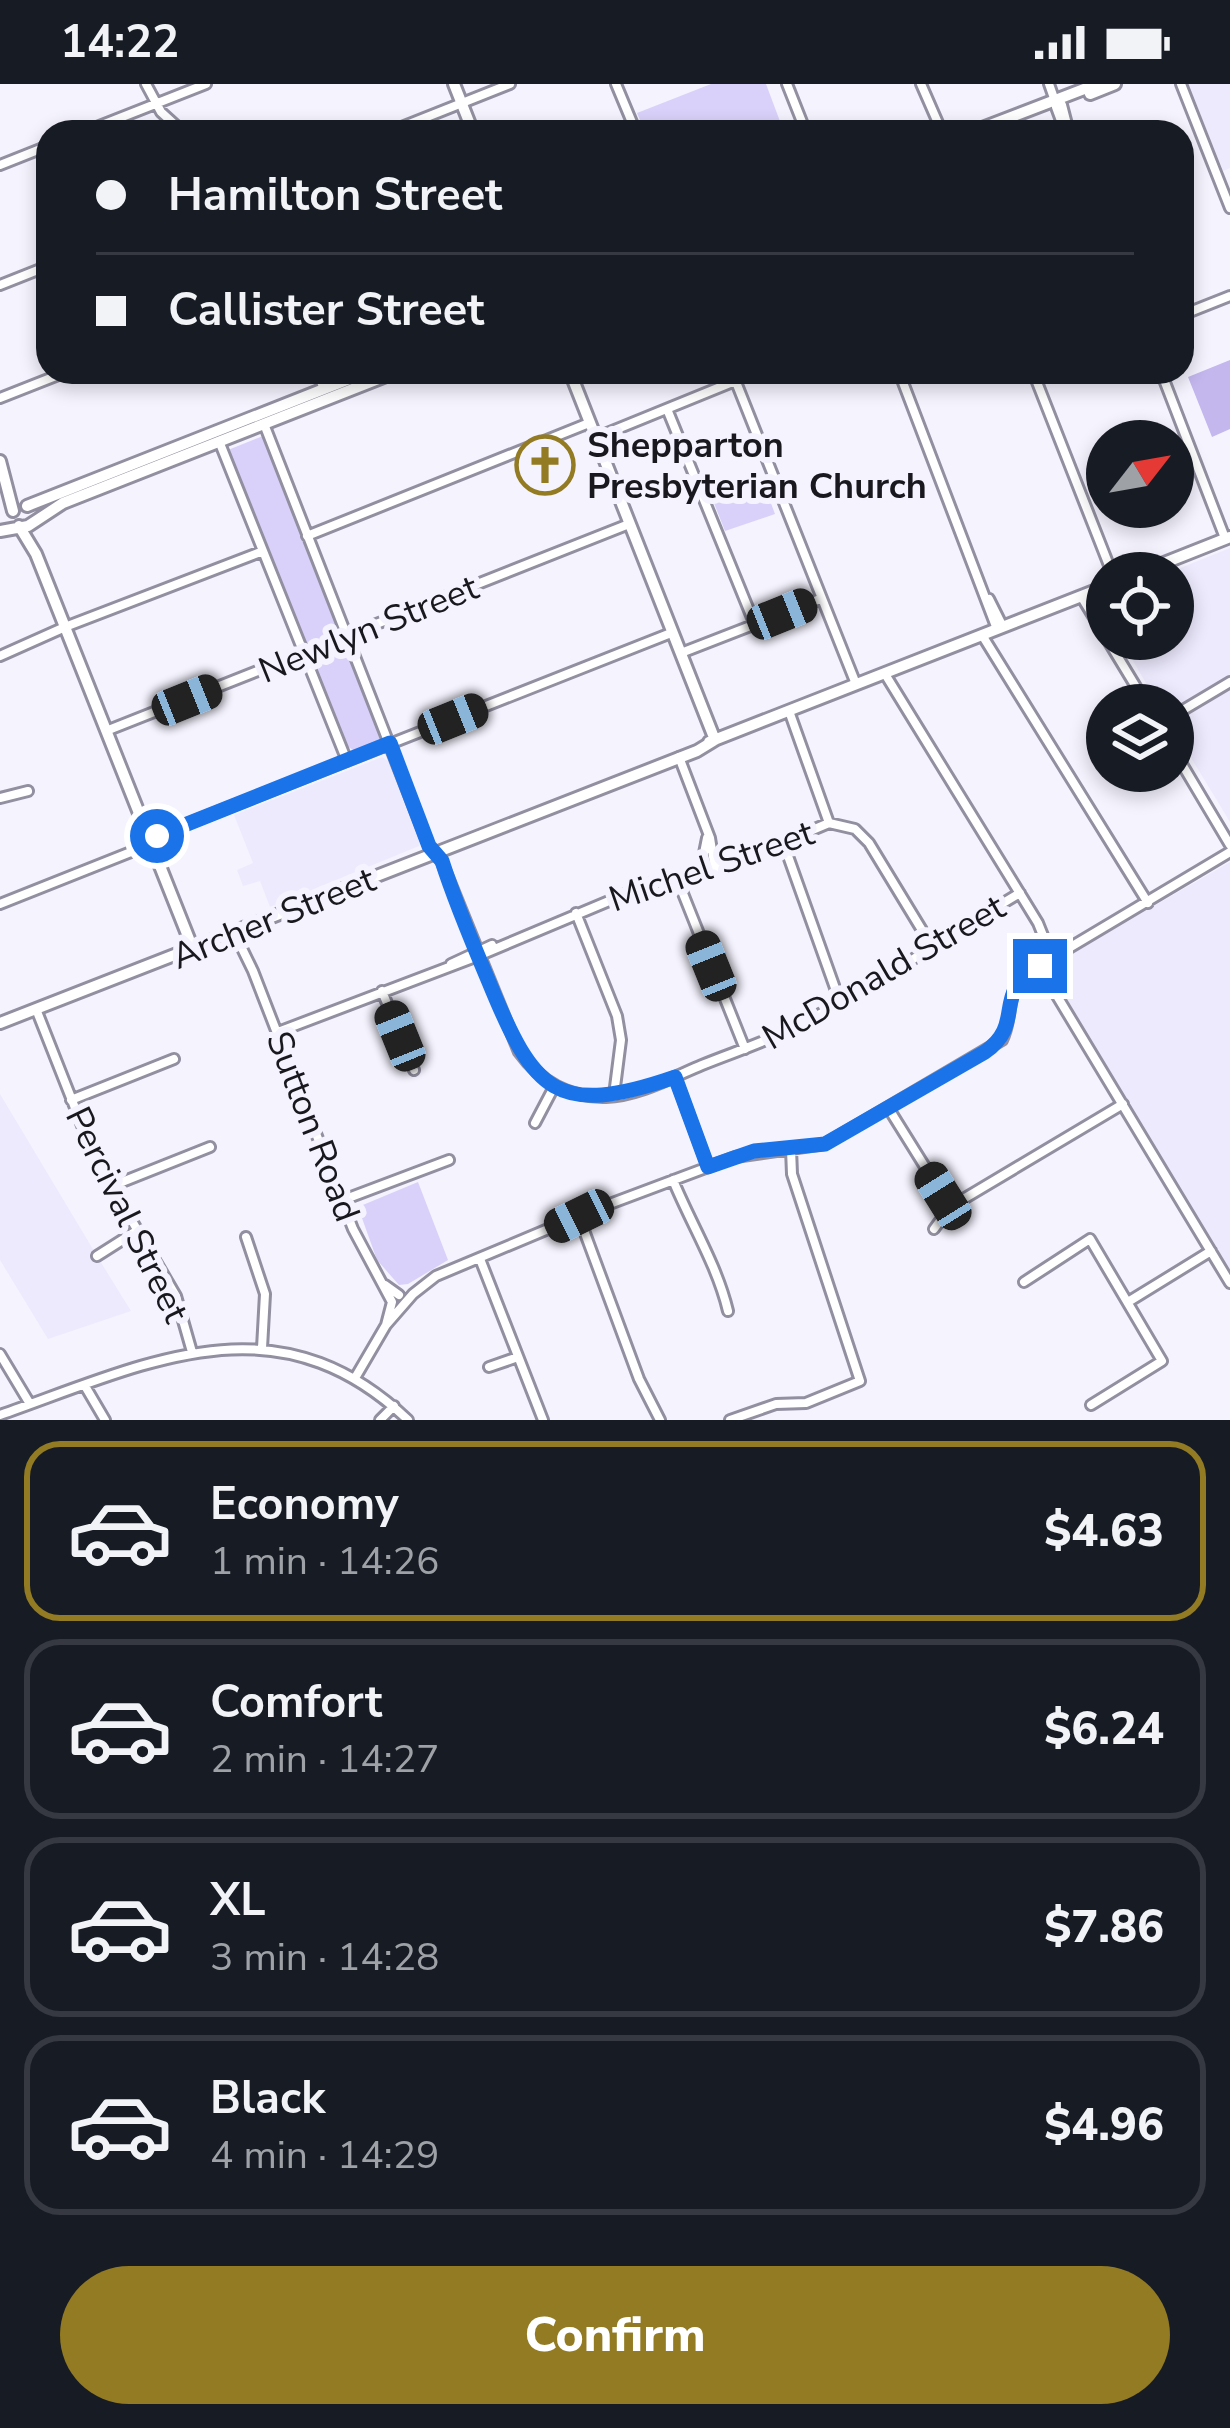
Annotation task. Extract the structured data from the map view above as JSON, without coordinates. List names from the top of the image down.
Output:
{
  "streets": {
    "street": [
      "Newlyn Street",
      "Michel Street",
      "Archer Street",
      "McDonald Street",
      "Sutton Road",
      "Percival Street"
    ]
  },
  "crossings": [
    ["Michel Street", "McDonald Street"],
    ["Michel Street", "Sutton Road"],
    ["Archer Street", "Sutton Road"],
    ["Archer Street", "Percival Street"]
  ],
  "places": {
    "church": ["Shepparton Presbyterian Church"]
  },
  "north": "top right",
  "page": {
    "status": "14:22",
    "banner": ["Hamilton Street", "Callister Street"],
    "list": [
      {
        "name": "Economy",
        "note": "1 min · 14:26",
        "value": "$4.63"
      },
      {
        "name": "Comfort",
        "note": "2 min · 14:27",
        "value": "$6.24"
      },
      {
        "name": "XL",
        "note": "3 min · 14:28",
        "value": "$7.86"
      },
      {
        "name": "Black",
        "note": "4 min · 14:29",
        "value": "$4.96"
      }
    ],
    "buttons": "Confirm"
  }
}
